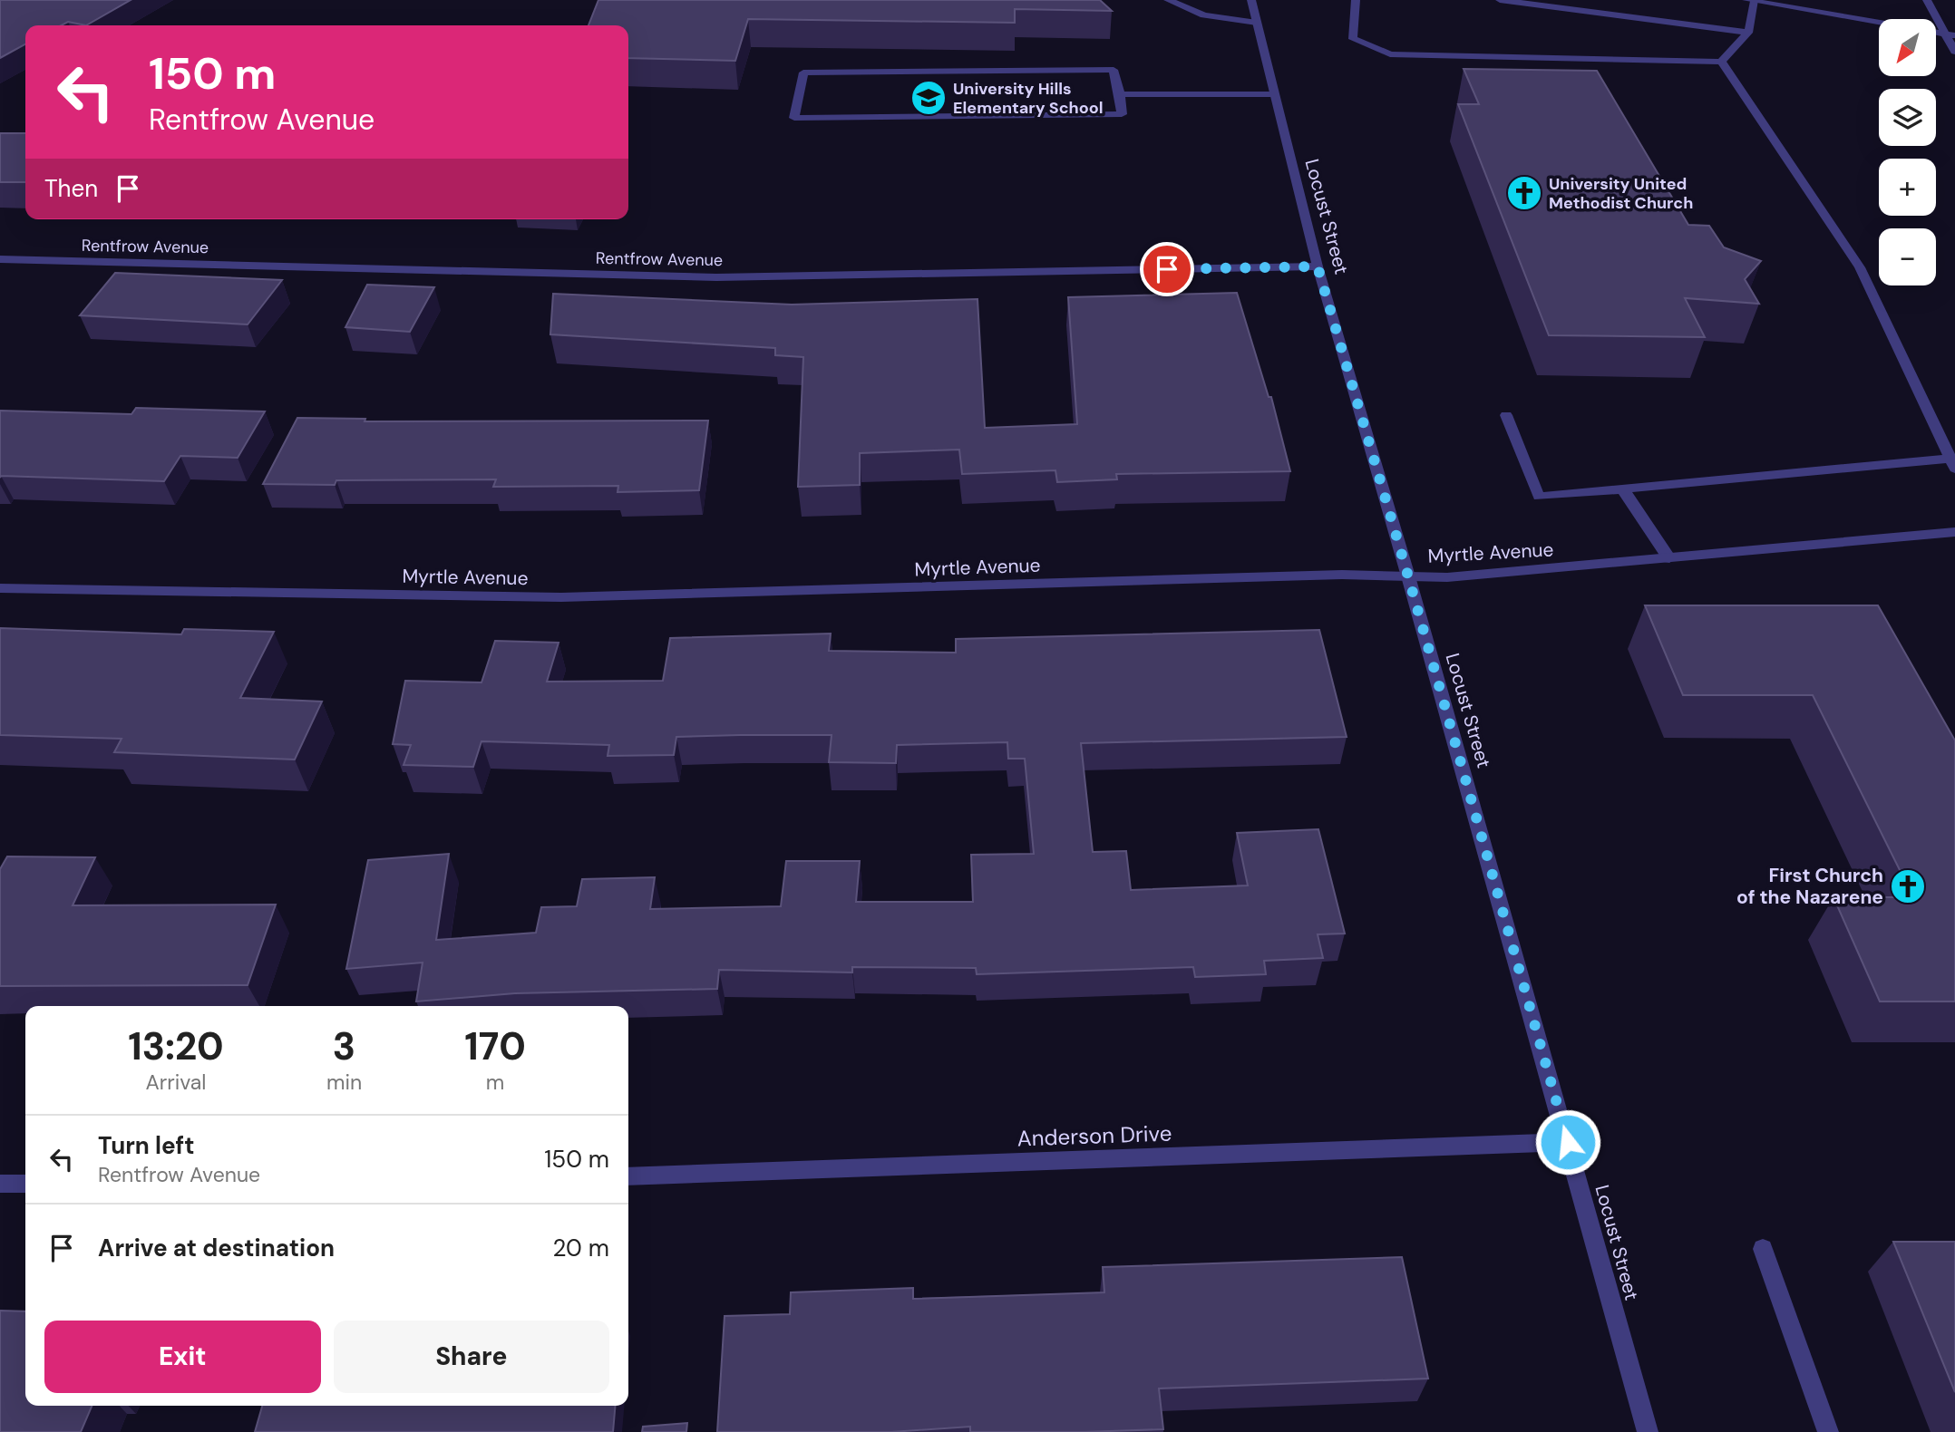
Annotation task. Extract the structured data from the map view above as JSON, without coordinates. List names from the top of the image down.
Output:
{
  "streets": {
    "street": [
      "Locust Street",
      "Rentfrow Avenue",
      "Myrtle Avenue",
      "Anderson Drive"
    ]
  },
  "crossings": [
    ["Locust Street", "Rentfrow Avenue"],
    ["Locust Street", "Myrtle Avenue"],
    ["Locust Street", "Anderson Drive"]
  ],
  "places": {
    "school or university": ["University Hills Elementary School"],
    "church": ["University United Methodist Church", "First Church of the Nazarene"]
  },
  "north": "bottom left",
  "page": {
    "map_buttons": ["+", "−"],
    "turn": ["150 m", "Rentfrow Avenue"],
    "then": "Then",
    "eta": [
      "13:20",
      "Arrival",
      "3",
      "min",
      "170",
      "m"
    ],
    "list": [
      {
        "name": "Turn left",
        "note": "Rentfrow Avenue",
        "value": "150 m"
      },
      {
        "name": "Arrive at destination",
        "value": "20 m"
      }
    ],
    "buttons": ["Exit", "Share"]
  }
}
